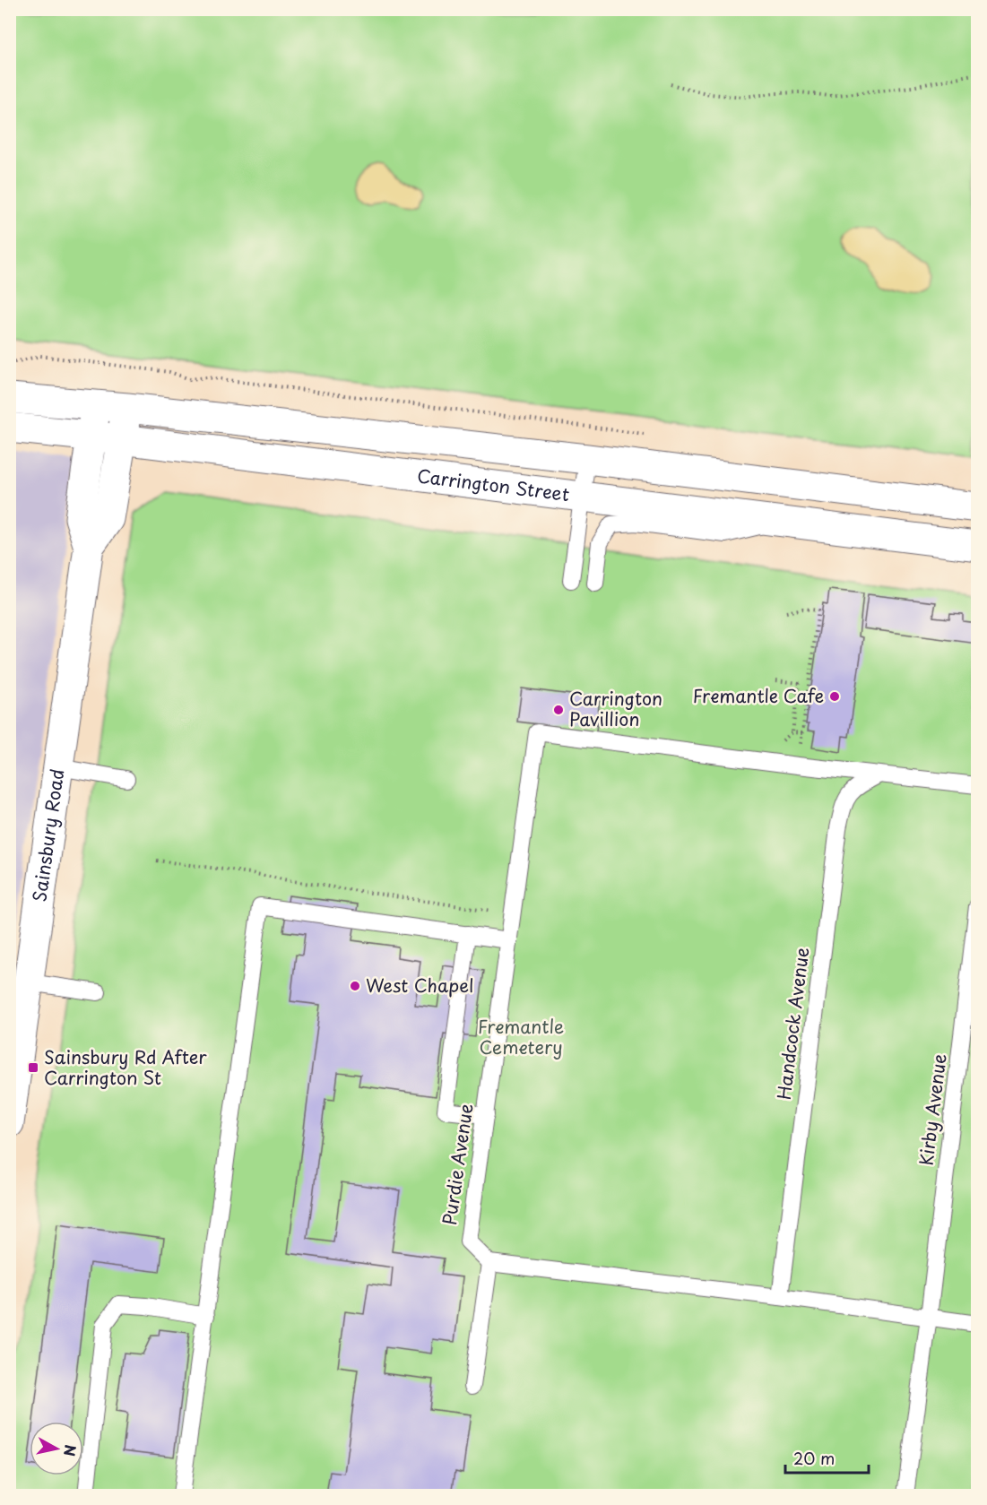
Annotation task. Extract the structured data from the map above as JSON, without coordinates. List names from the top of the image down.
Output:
{
  "streets": {
    "main road": ["Carrington Street", "Sainsbury Road"],
    "lane": ["Handcock Avenue", "Kirby Avenue", "Purdie Avenue"]
  },
  "crossings": [
    ["Carrington Street", "Sainsbury Road"]
  ],
  "parks": ["Fremantle Cemetery"],
  "places": {
    "other": ["Fremantle Cafe", "Carrington Pavillion", "West Chapel"],
    "transit": ["Sainsbury Rd After Carrington St"]
  },
  "scale_bar": "20 m",
  "north": "right"
}
